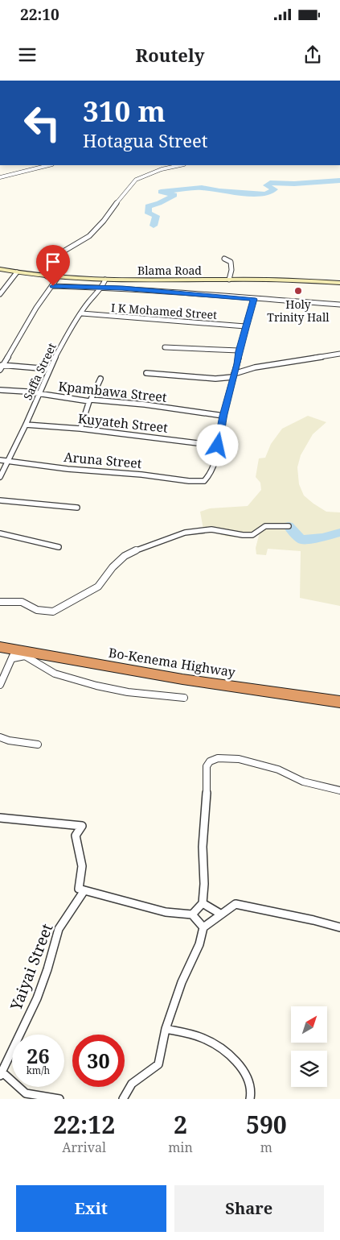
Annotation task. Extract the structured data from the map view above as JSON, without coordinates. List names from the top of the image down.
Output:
{
  "streets": {
    "highway": ["Bo-Kenema Highway"],
    "street": [
      "Blama Road",
      "I K Mohamed Street",
      "Saffa Street",
      "Kpambawa Street",
      "Kuyateh Street",
      "Aruna Street",
      "Yaiyai Street"
    ]
  },
  "crossings": [
    ["Blama Road", "Saffa Street"],
    ["I K Mohamed Street", "Saffa Street"],
    ["Saffa Street", "Kpambawa Street"],
    ["Saffa Street", "Kuyateh Street"],
    ["Saffa Street", "Aruna Street"],
    ["Kuyateh Street", "Aruna Street"]
  ],
  "places": ["Holy Trinity Hall"],
  "north": "top right",
  "page": {
    "status": "22:10",
    "header": "Routely",
    "turn": ["310 m", "Hotagua Street"],
    "speed": "26 km/h",
    "limit": "30",
    "eta": [
      "22:12",
      "Arrival",
      "2",
      "min",
      "590",
      "m"
    ],
    "buttons": ["Exit", "Share"]
  }
}
